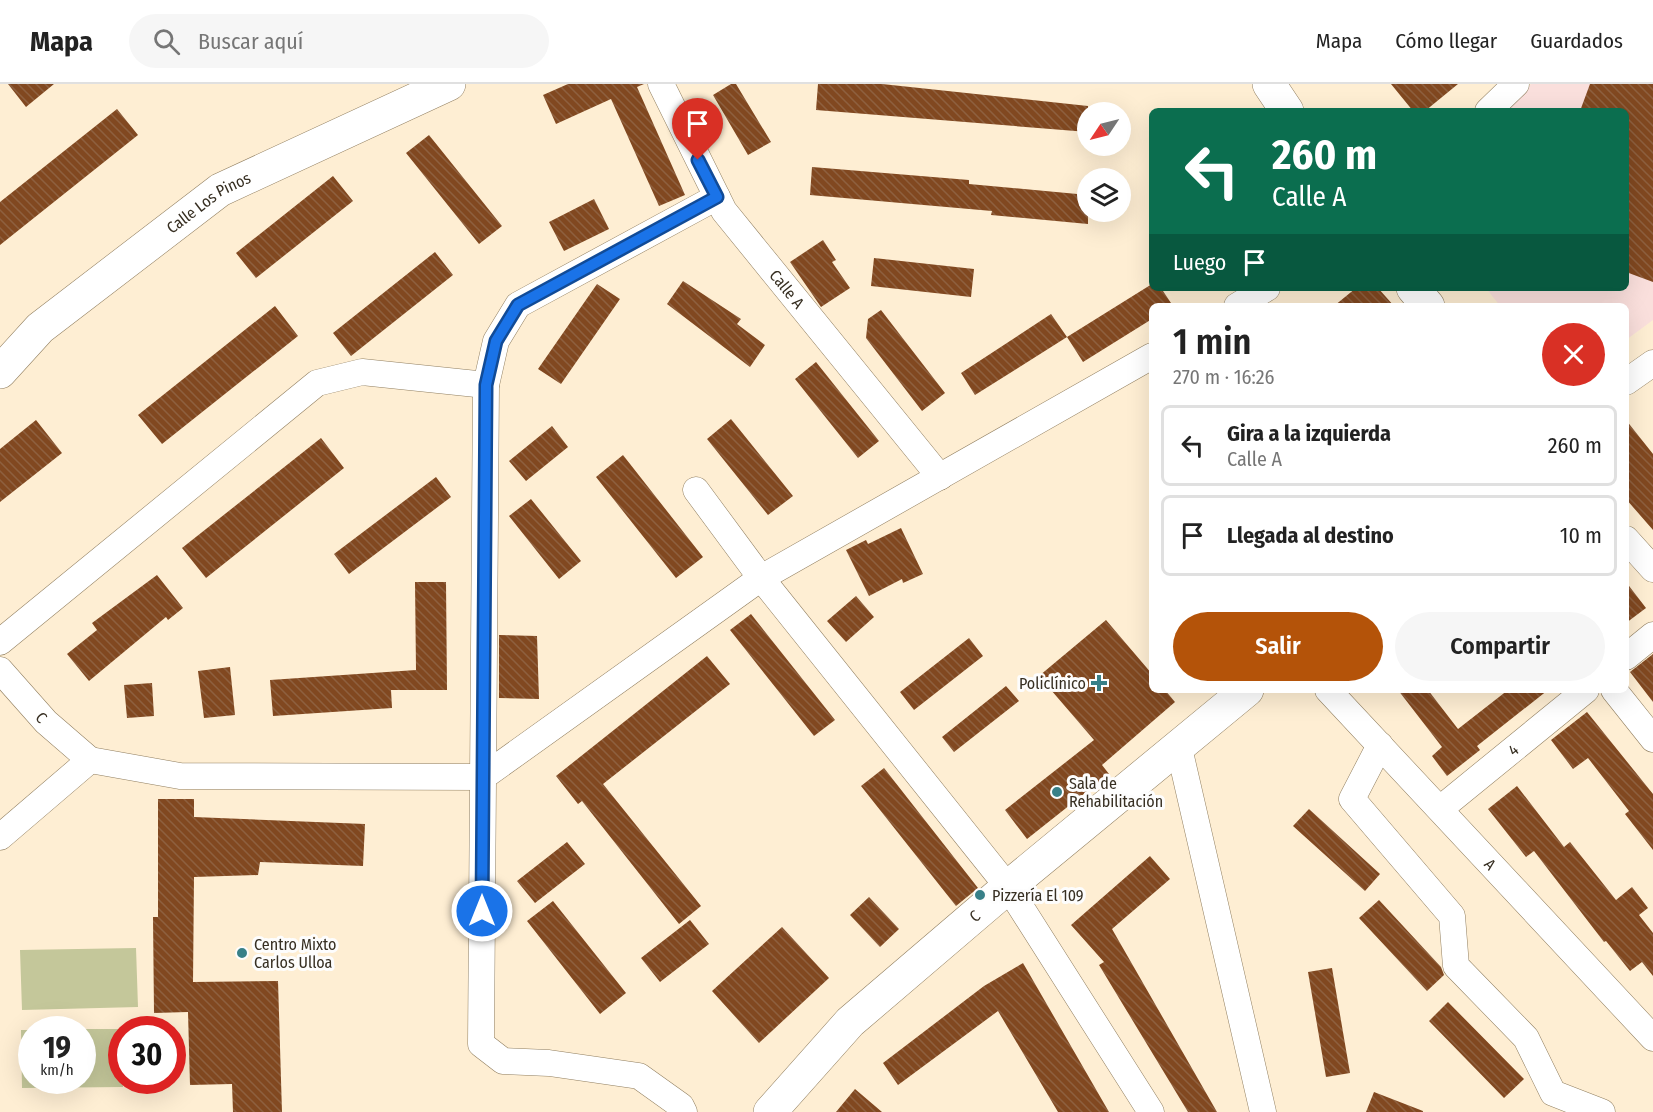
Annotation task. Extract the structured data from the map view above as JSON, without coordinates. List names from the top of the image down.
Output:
{
  "streets": {
    "street": [
      "Calle Los Pinos",
      "Calle A",
      "C",
      "4",
      "A"
    ]
  },
  "crossings": [
    ["4", "A"]
  ],
  "places": {
    "health": ["Policlínico"],
    "other": ["Sala de Rehabilitación", "Pizzería El 109", "Centro Mixto Carlos Ulloa"]
  },
  "north": "bottom left",
  "page": {
    "header": "Mapa",
    "search": "Buscar aquí",
    "nav": ["Mapa", "Cómo llegar", "Guardados"],
    "turn": ["260 m", "Calle A"],
    "then": "Luego",
    "heading": ["1 min", "270 m · 16:26"],
    "list": [
      {
        "name": "Gira a la izquierda",
        "note": "Calle A",
        "value": "260 m"
      },
      {
        "name": "Llegada al destino",
        "value": "10 m"
      }
    ],
    "buttons": ["Salir", "Compartir"],
    "speed": "19 km/h",
    "limit": "30"
  }
}
